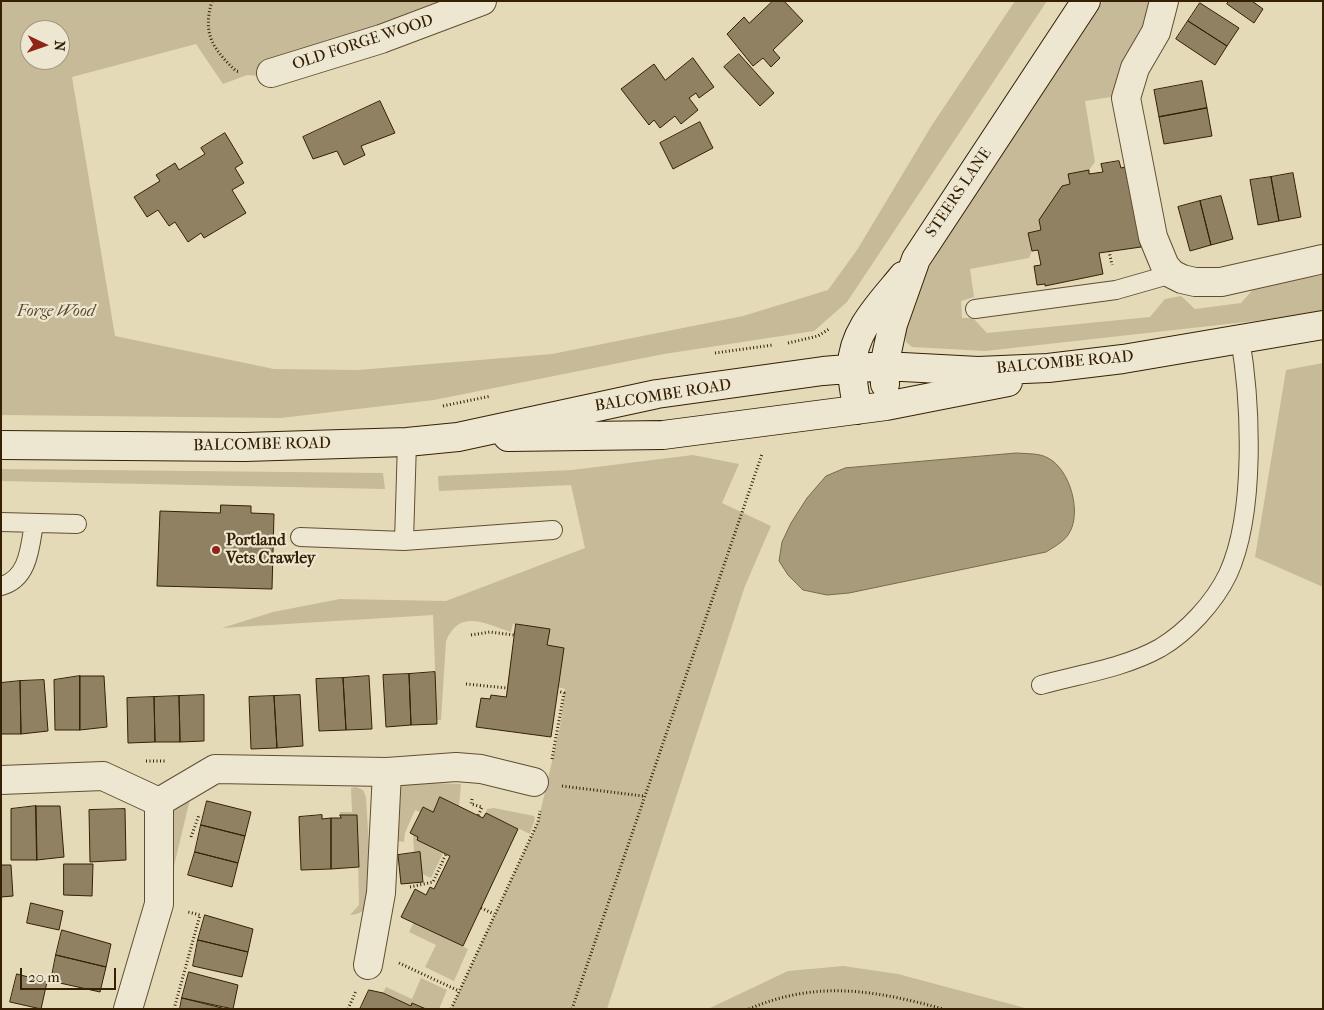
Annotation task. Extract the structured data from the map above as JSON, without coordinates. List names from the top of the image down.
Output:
{
  "streets": {
    "street": ["OLD FORGE WOOD", "STEERS LANE", "BALCOMBE ROAD"]
  },
  "crossings": [
    ["STEERS LANE", "BALCOMBE ROAD"]
  ],
  "parks": ["Forge Wood"],
  "places": ["Portland Vets Crawley"],
  "scale_bar": "20 m",
  "north": "right"
}
